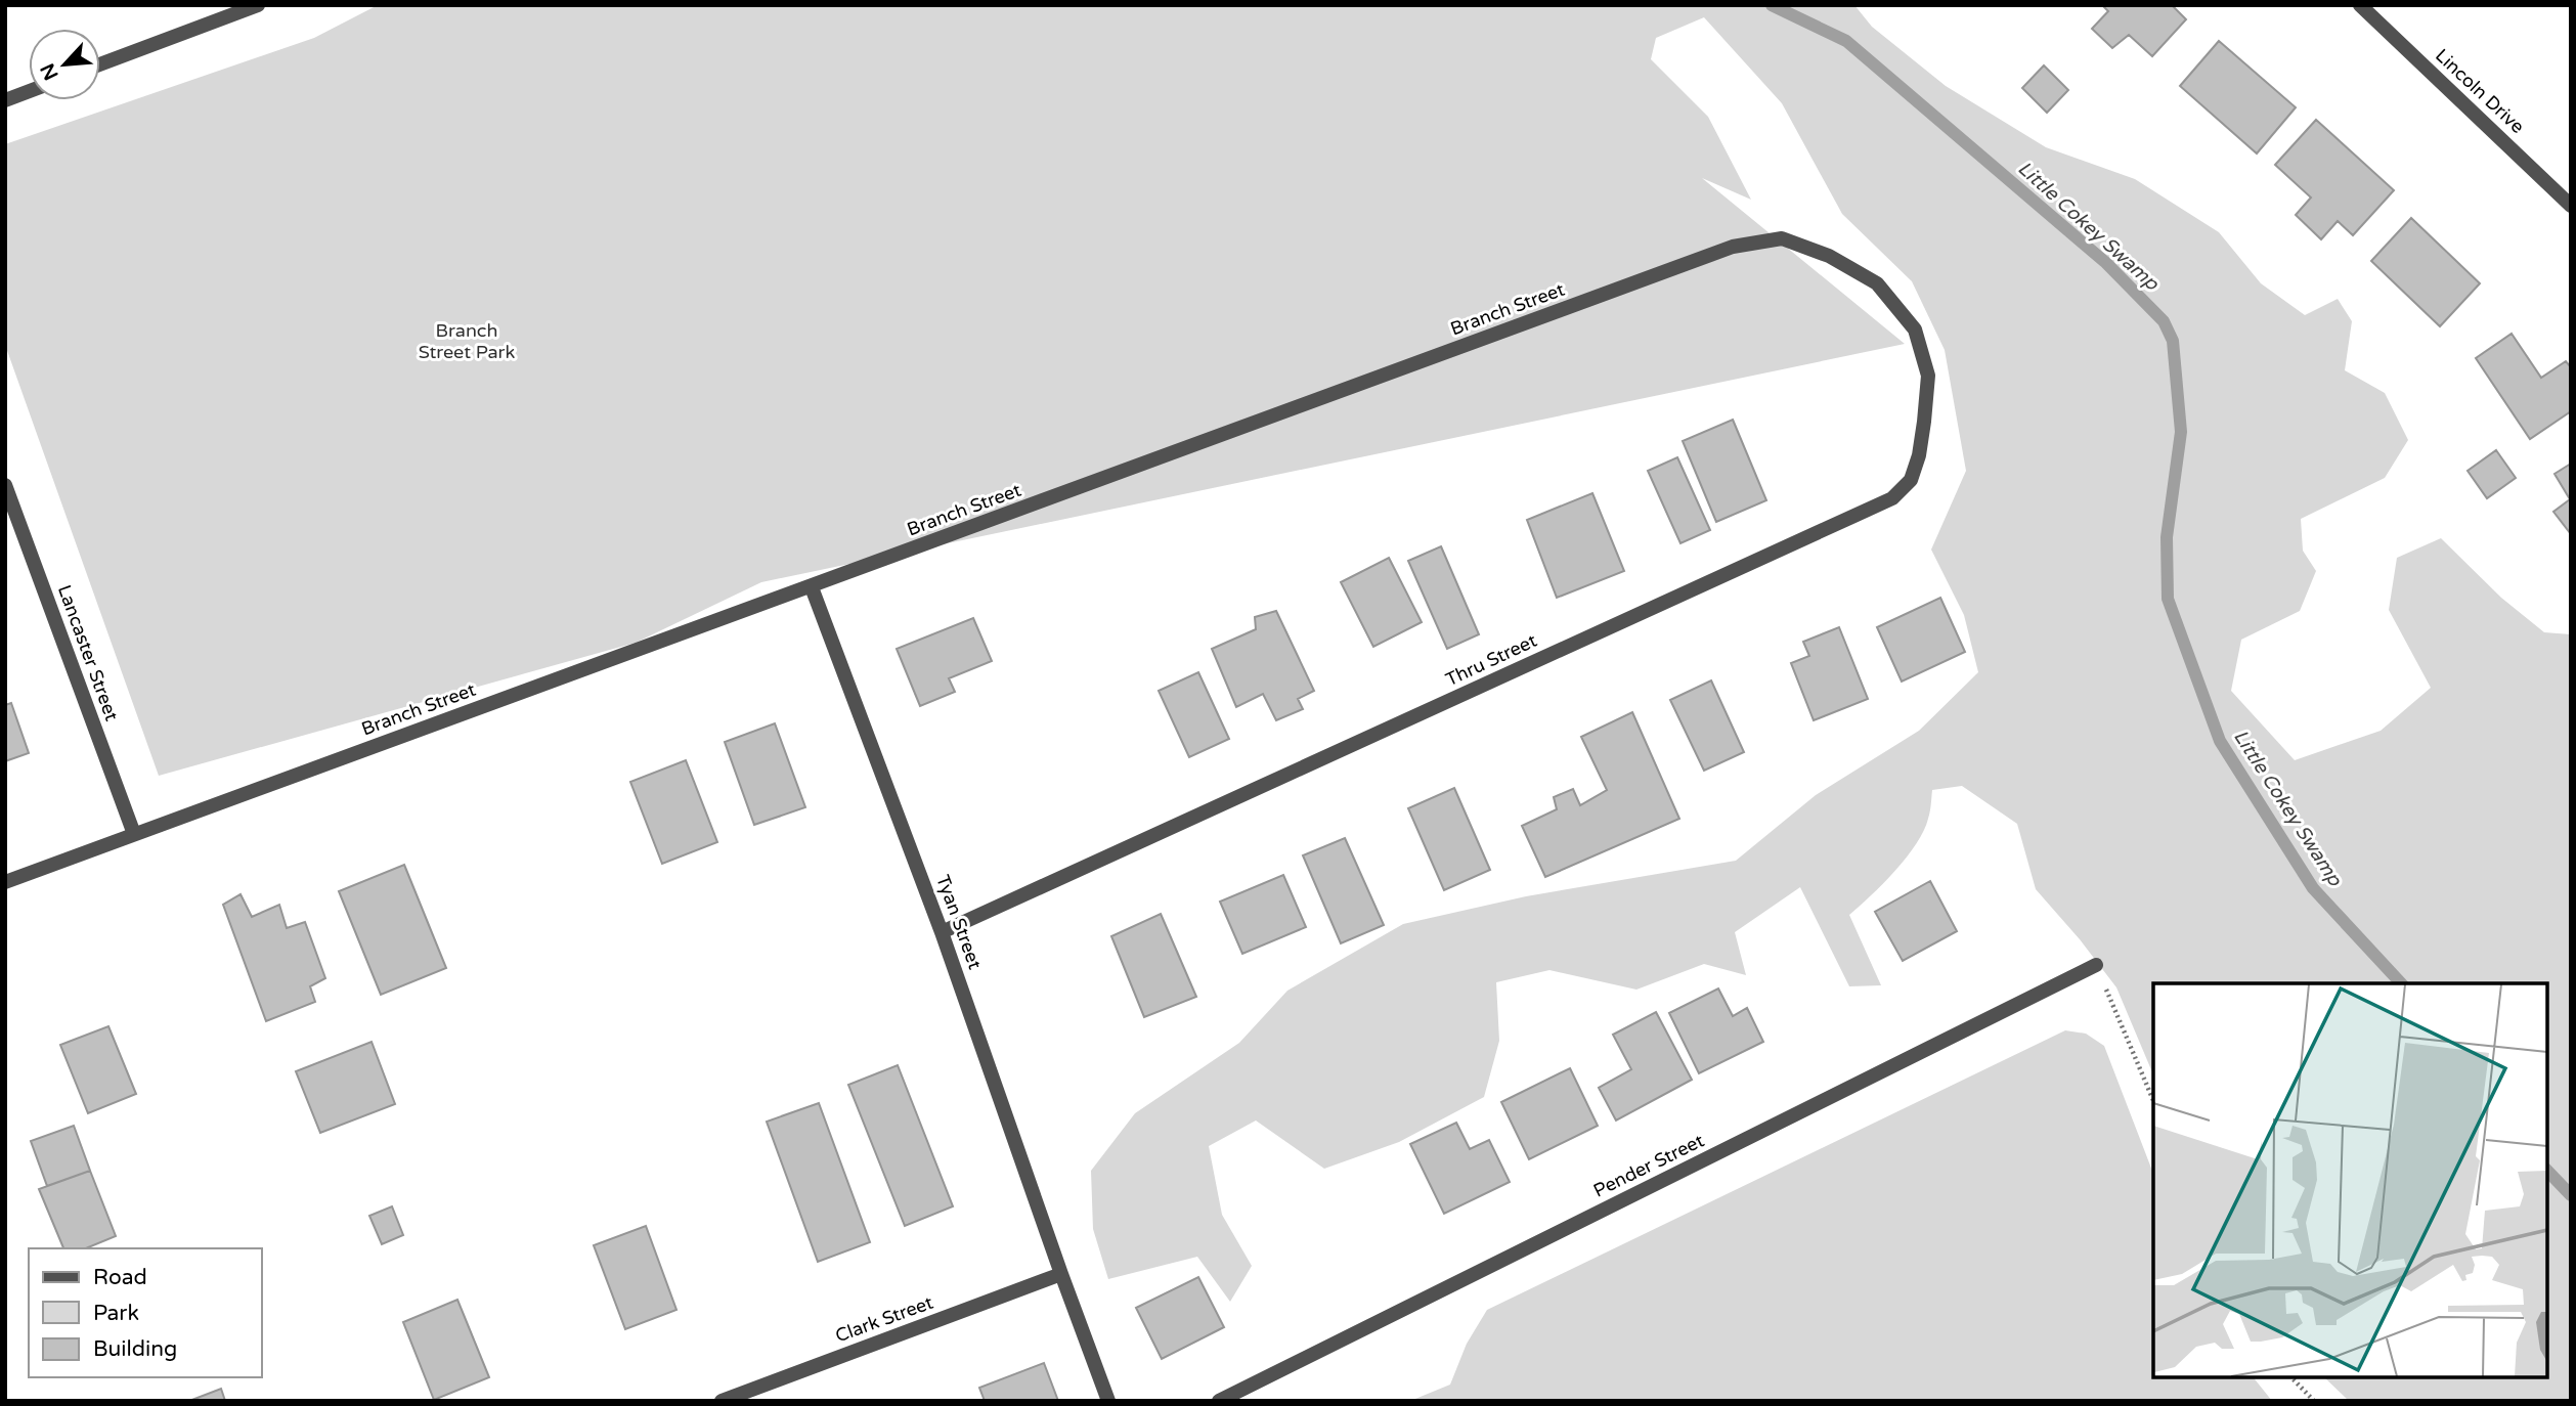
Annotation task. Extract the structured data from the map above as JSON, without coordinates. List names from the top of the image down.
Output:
{
  "streets": {
    "street": [
      "Lincoln Drive",
      "Branch Street",
      "Lancaster Street",
      "Thru Street",
      "Tyan Street",
      "Pender Street",
      "Clark Street"
    ]
  },
  "crossings": [
    ["Branch Street", "Lancaster Street"],
    ["Branch Street", "Thru Street"],
    ["Branch Street", "Tyan Street"],
    ["Thru Street", "Tyan Street"],
    ["Tyan Street", "Clark Street"]
  ],
  "water": ["Little Cokey Swamp"],
  "parks": ["Branch Street Park"],
  "legend": ["Road", "Park", "Building"],
  "north": "bottom left"
}
